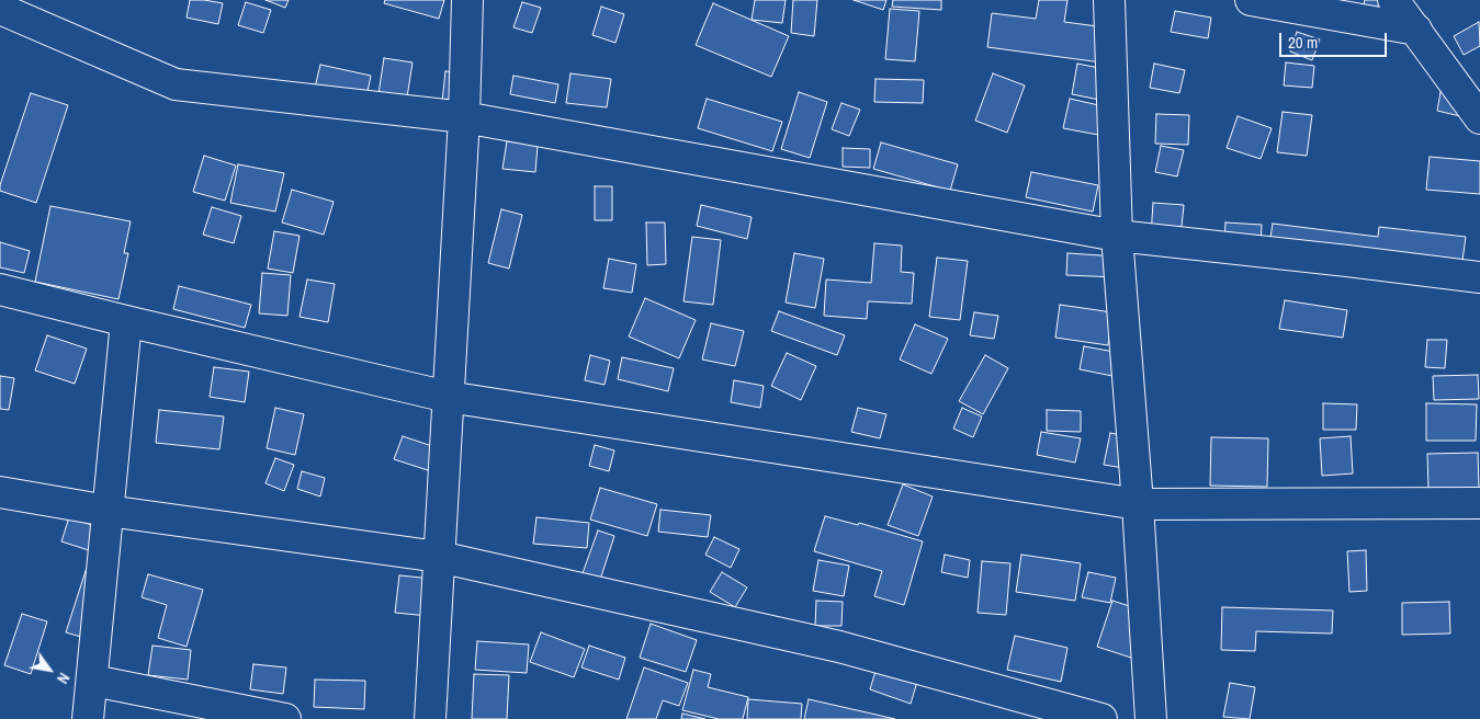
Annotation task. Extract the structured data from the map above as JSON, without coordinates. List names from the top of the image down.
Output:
{
  "scale_bar": "20 m",
  "north": "bottom right"
}
